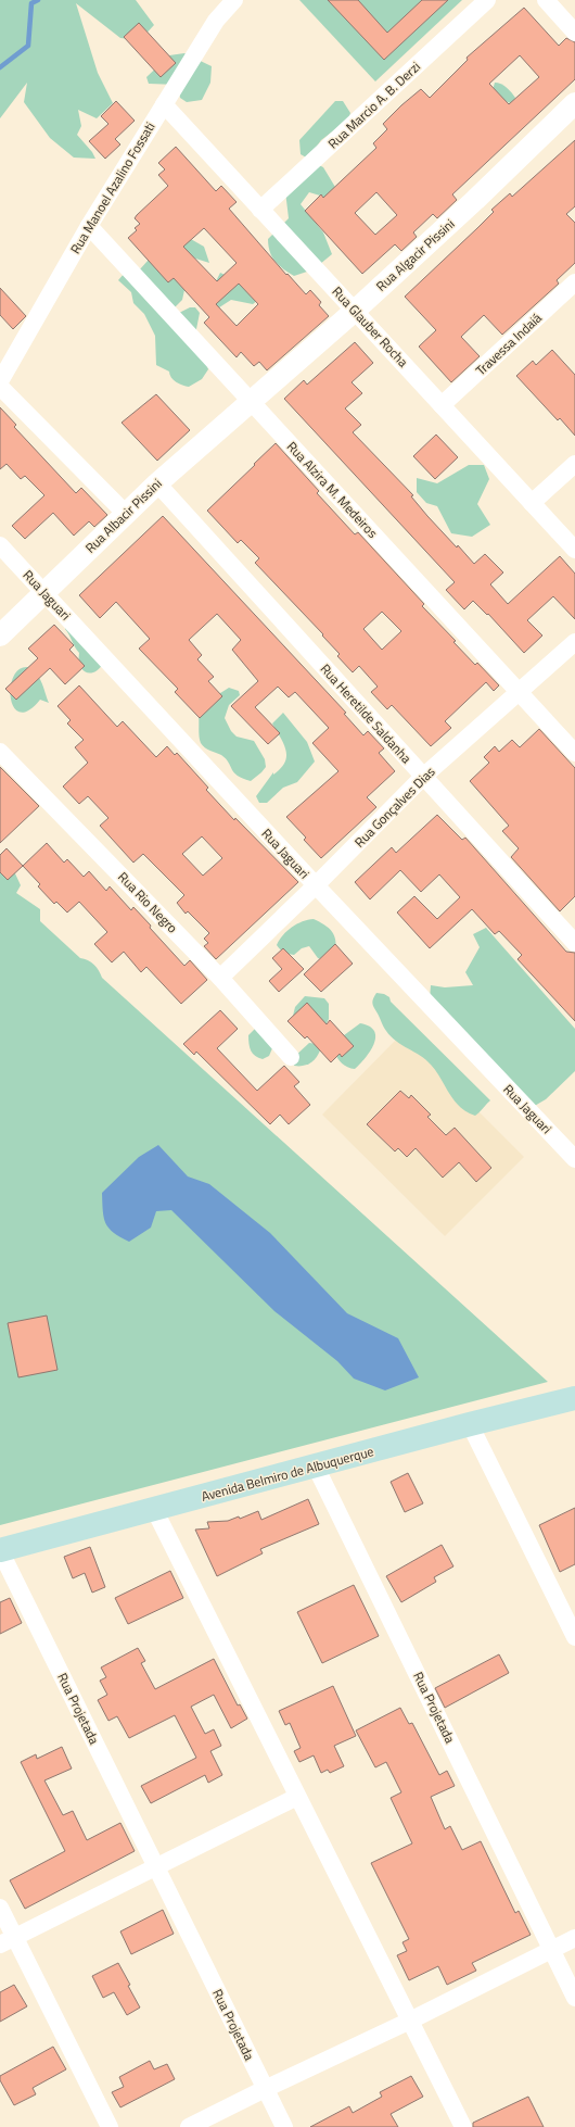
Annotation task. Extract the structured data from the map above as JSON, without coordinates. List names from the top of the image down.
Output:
{
  "streets": {
    "main road": ["Avenida Belmiro de Albuquerque"],
    "street": [
      "Rua Marcio A. B. Derzi",
      "Rua Manoel Azalino Fossati",
      "Rua Algacir Pissini",
      "Rua Glauber Rocha",
      "Travessa Indaiá",
      "Rua Alzira M. Medeiros",
      "Rua Albacir Pissini",
      "Rua Jaguari",
      "Rua Heretilde Saldanha",
      "Rua Gonçalves Dias",
      "Rua Rio Negro",
      "Rua Projetada"
    ]
  },
  "crossings": [
    ["Rua Marcio A. B. Derzi", "Rua Glauber Rocha"],
    ["Rua Manoel Azalino Fossati", "Rua Glauber Rocha"],
    ["Rua Manoel Azalino Fossati", "Rua Alzira M. Medeiros"],
    ["Rua Algacir Pissini", "Rua Glauber Rocha"],
    ["Rua Algacir Pissini", "Rua Alzira M. Medeiros"],
    ["Rua Algacir Pissini", "Rua Albacir Pissini"],
    ["Rua Glauber Rocha", "Travessa Indaiá"],
    ["Rua Alzira M. Medeiros", "Rua Albacir Pissini"],
    ["Rua Alzira M. Medeiros", "Rua Gonçalves Dias"],
    ["Rua Albacir Pissini", "Rua Jaguari"],
    ["Rua Albacir Pissini", "Rua Heretilde Saldanha"],
    ["Rua Jaguari", "Rua Gonçalves Dias"],
    ["Rua Heretilde Saldanha", "Rua Gonçalves Dias"],
    ["Rua Gonçalves Dias", "Rua Rio Negro"],
    ["Avenida Belmiro de Albuquerque", "Rua Projetada"]
  ]
}
